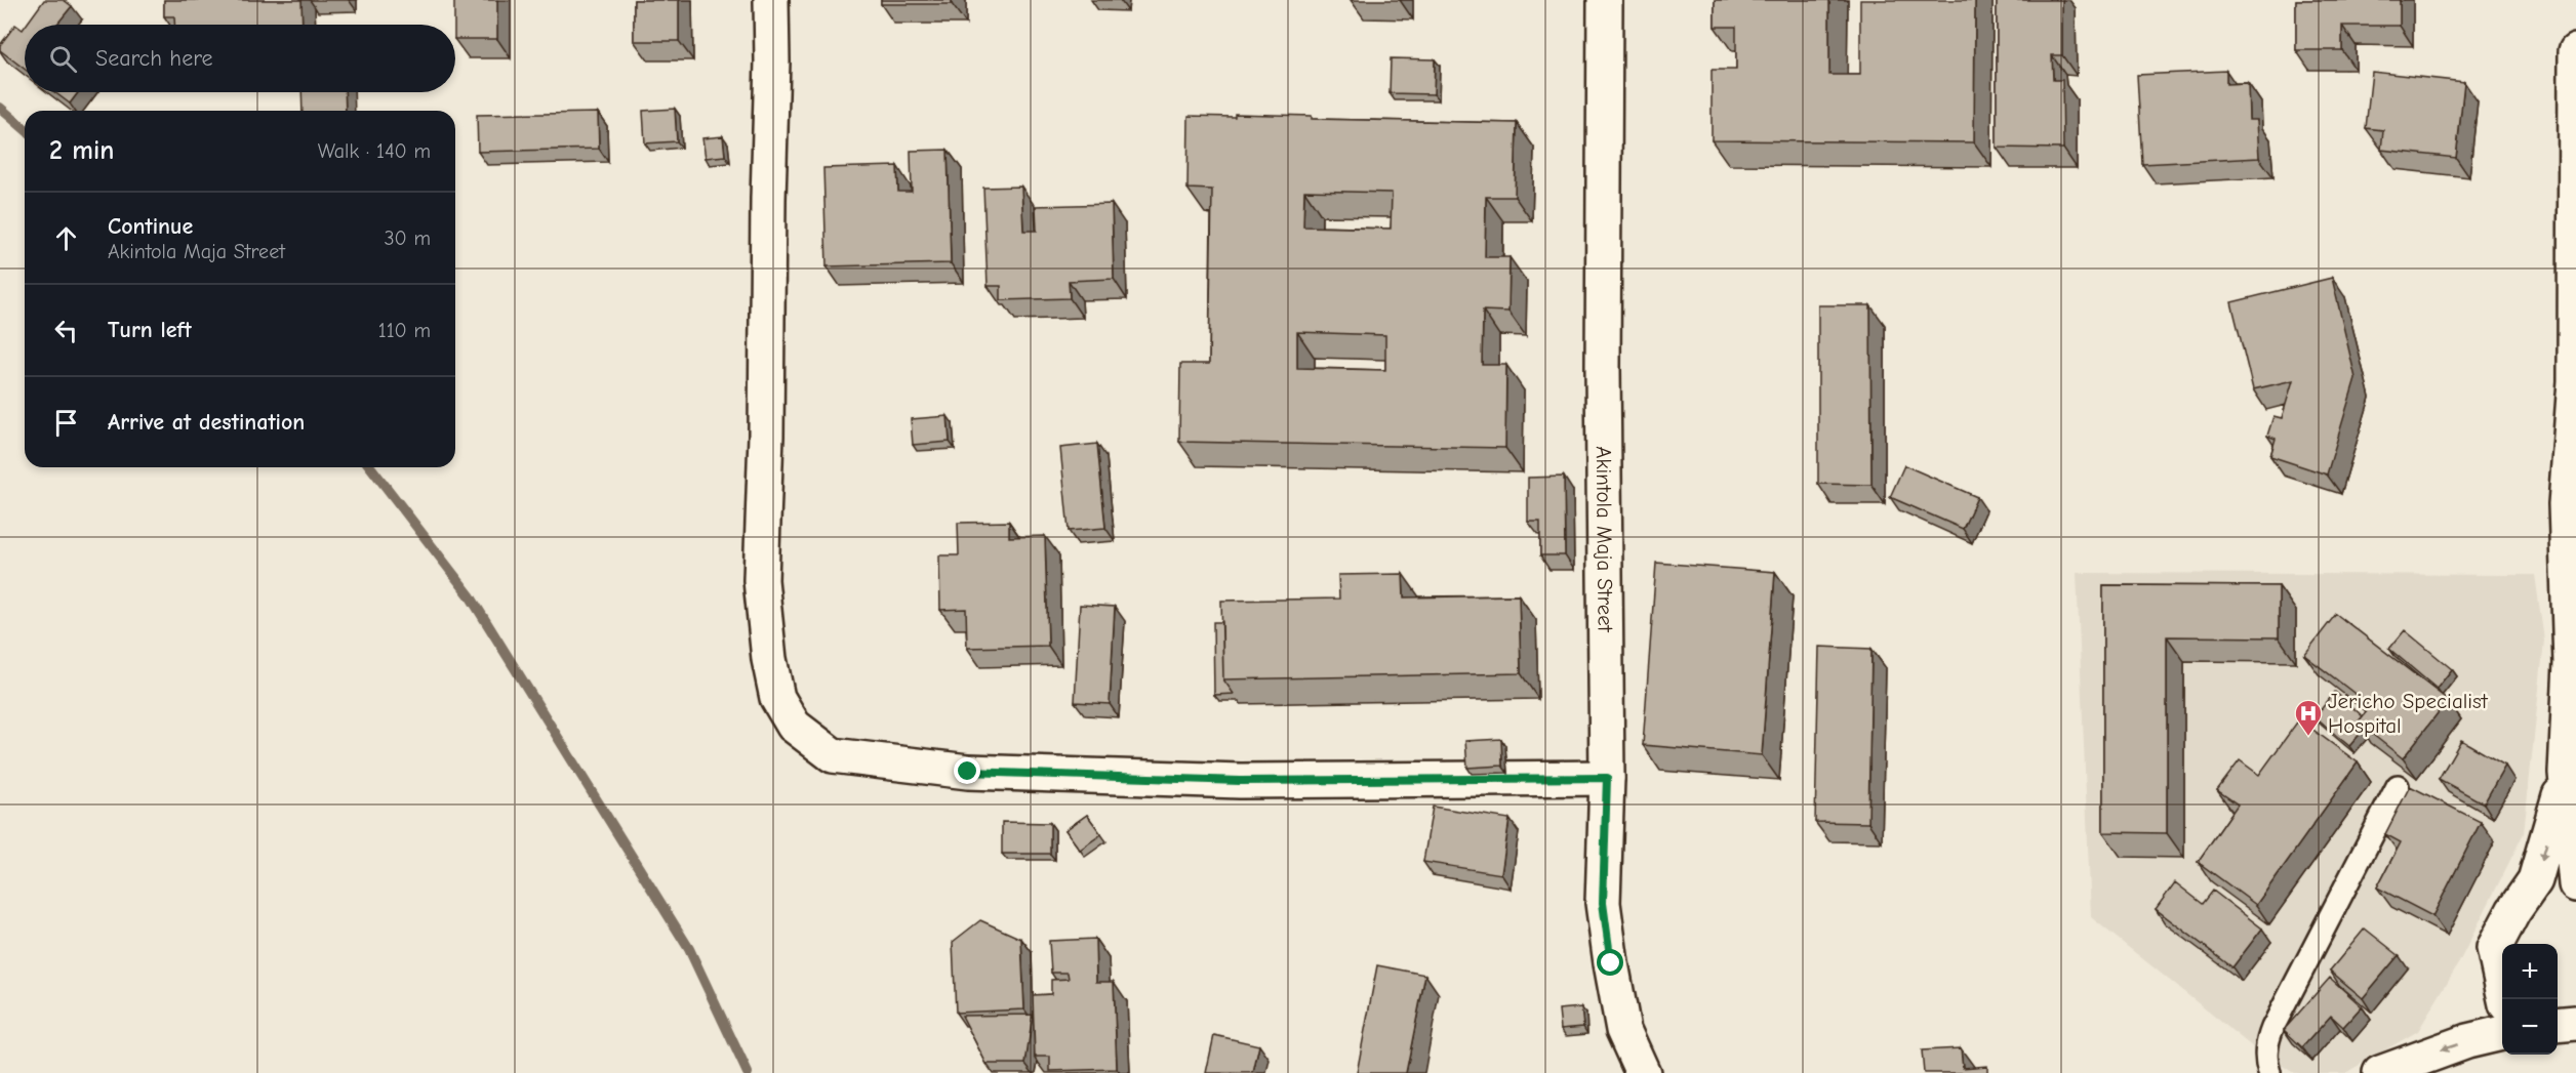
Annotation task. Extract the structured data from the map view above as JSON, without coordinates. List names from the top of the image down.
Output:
{
  "streets": {
    "street": ["Akintola Maja Street"]
  },
  "places": {
    "hospital": ["Jericho Specialist Hospital"]
  },
  "page": {
    "search": "Search here",
    "heading": ["2 min", "Walk · 140 m"],
    "list": [
      ["Continue", "Akintola Maja Street", "30 m"],
      ["Turn left", "110 m"],
      "Arrive at destination"
    ],
    "map_buttons": ["+", "−"]
  }
}
